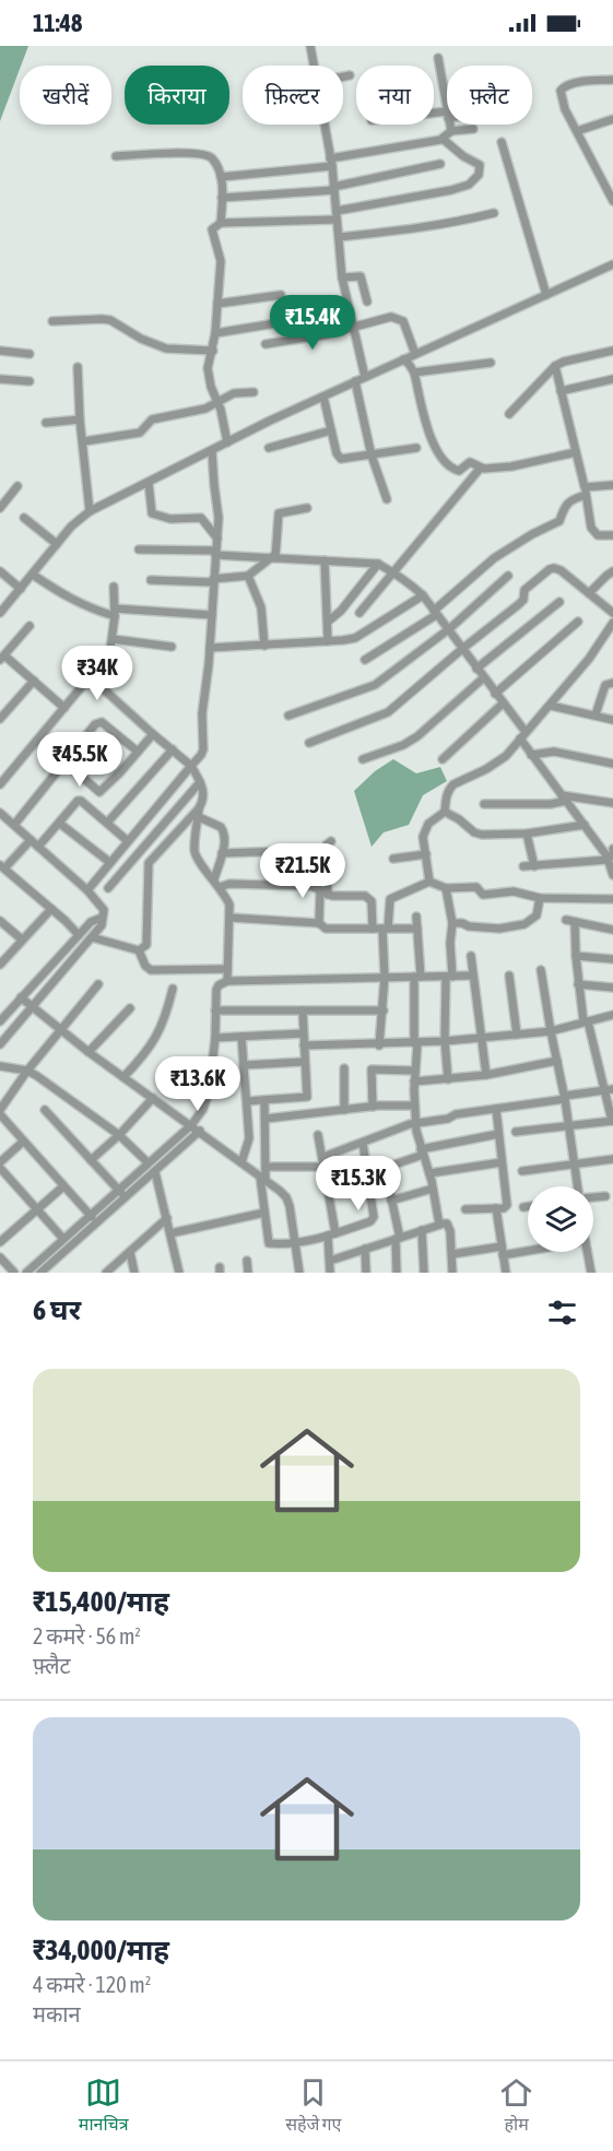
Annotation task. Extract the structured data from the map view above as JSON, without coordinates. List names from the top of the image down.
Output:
{
  "page": {
    "status": "11:48",
    "chip": [
      "खरीदें",
      "किराया",
      "फ़िल्टर",
      "नया",
      "फ़्लैट"
    ],
    "price": [
      "₹15.4K",
      "₹34K",
      "₹45.5K",
      "₹21.5K",
      "₹13.6K",
      "₹15.3K"
    ],
    "heading": "6 घर",
    "list": [
      {
        "name": "₹15,400/माह",
        "note": "2 कमरे · 56 m² · फ़्लैट"
      },
      {
        "name": "₹34,000/माह",
        "note": "4 कमरे · 120 m² · मकान"
      }
    ],
    "tabs": ["मानचित्र", "सहेजे गए", "होम"]
  }
}
